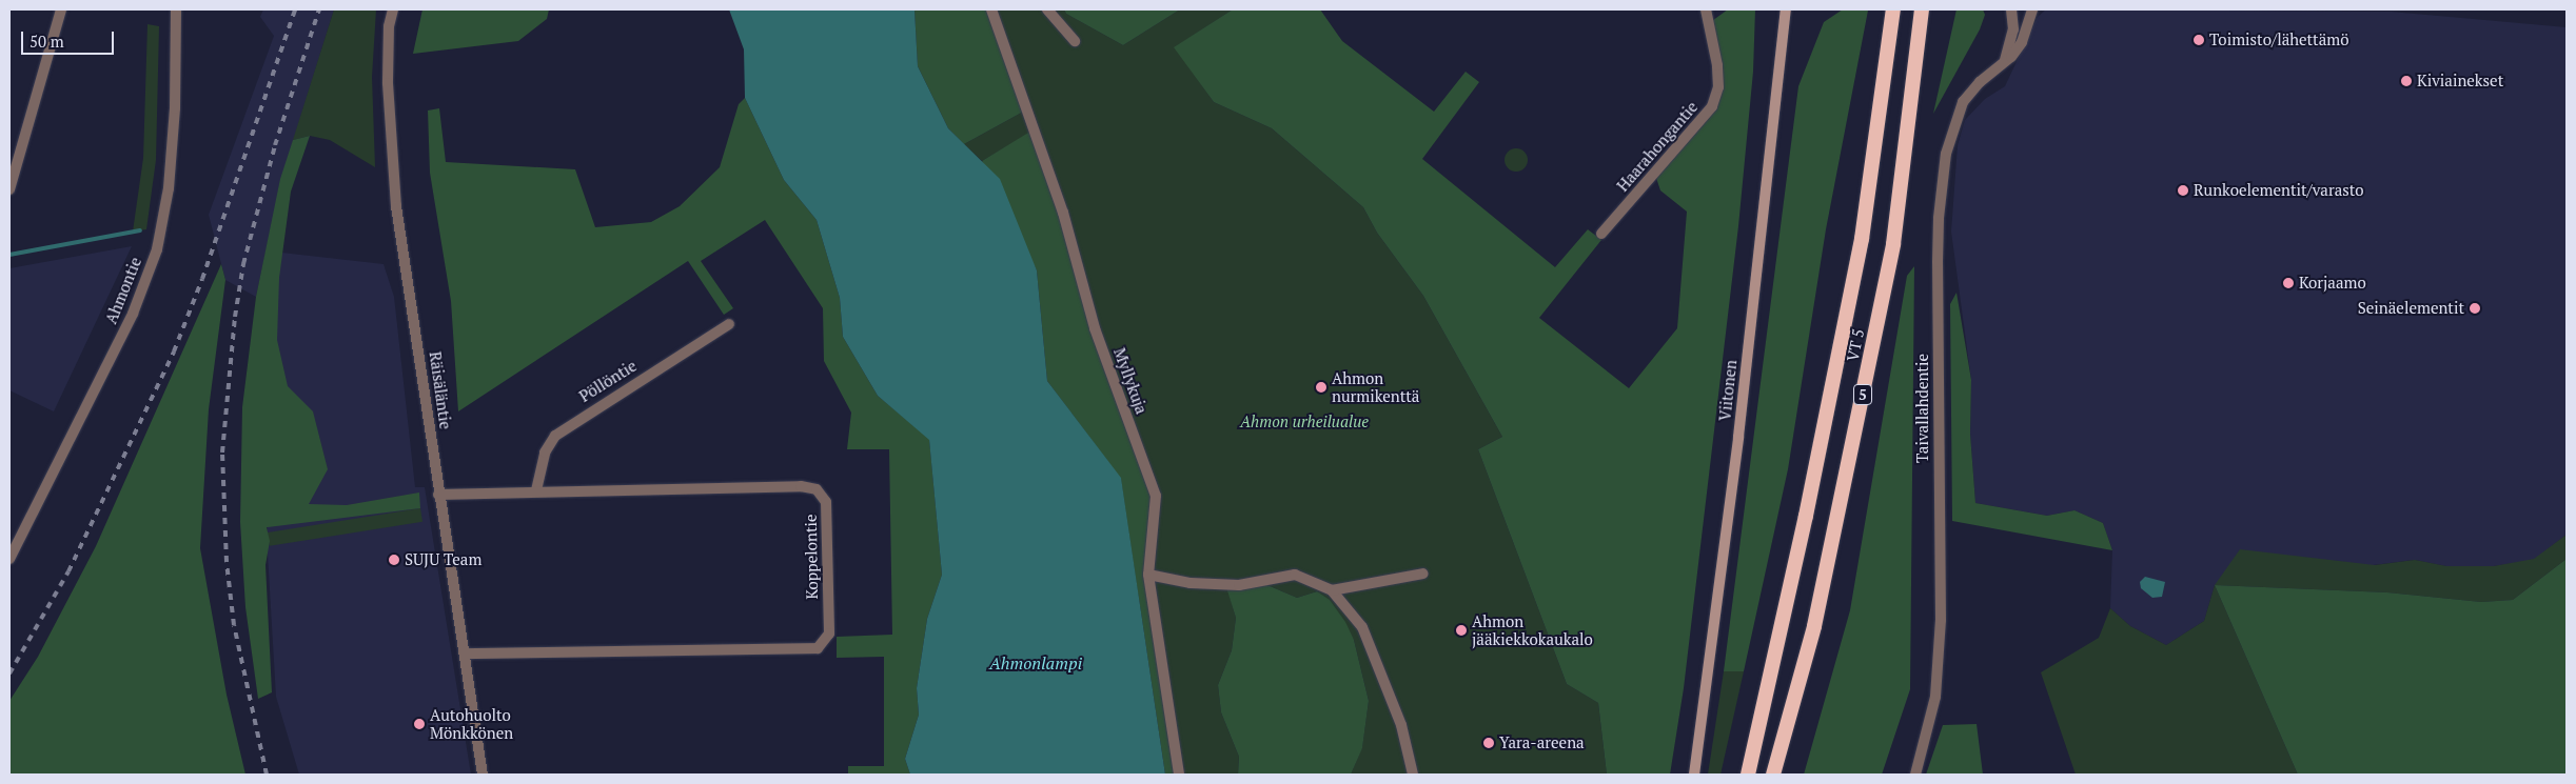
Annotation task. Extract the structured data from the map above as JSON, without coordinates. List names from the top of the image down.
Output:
{
  "streets": {
    "highway": ["VT 5", "5"],
    "main road": ["Viitonen"],
    "street": [
      "Haarahongantie",
      "Ahmontie",
      "Pöllöntie",
      "Myllykuja",
      "Räisäläntie",
      "Taivallahdentie",
      "Koppelontie"
    ]
  },
  "crossings": [
    ["Pöllöntie", "Koppelontie"],
    ["Räisäläntie", "Koppelontie"]
  ],
  "water": ["Ahmonlampi"],
  "parks": ["Ahmon urheilualue"],
  "places": [
    "Toimisto/lähettämö",
    "Kiviainekset",
    "Runkoelementit/varasto",
    "Korjaamo",
    "Seinäelementit",
    "Ahmon nurmikenttä",
    "SUJU Team",
    "Ahmon jääkiekkokaukalo",
    "Autohuolto Mönkkönen",
    "Yara-areena"
  ],
  "scale_bar": "50 m"
}
